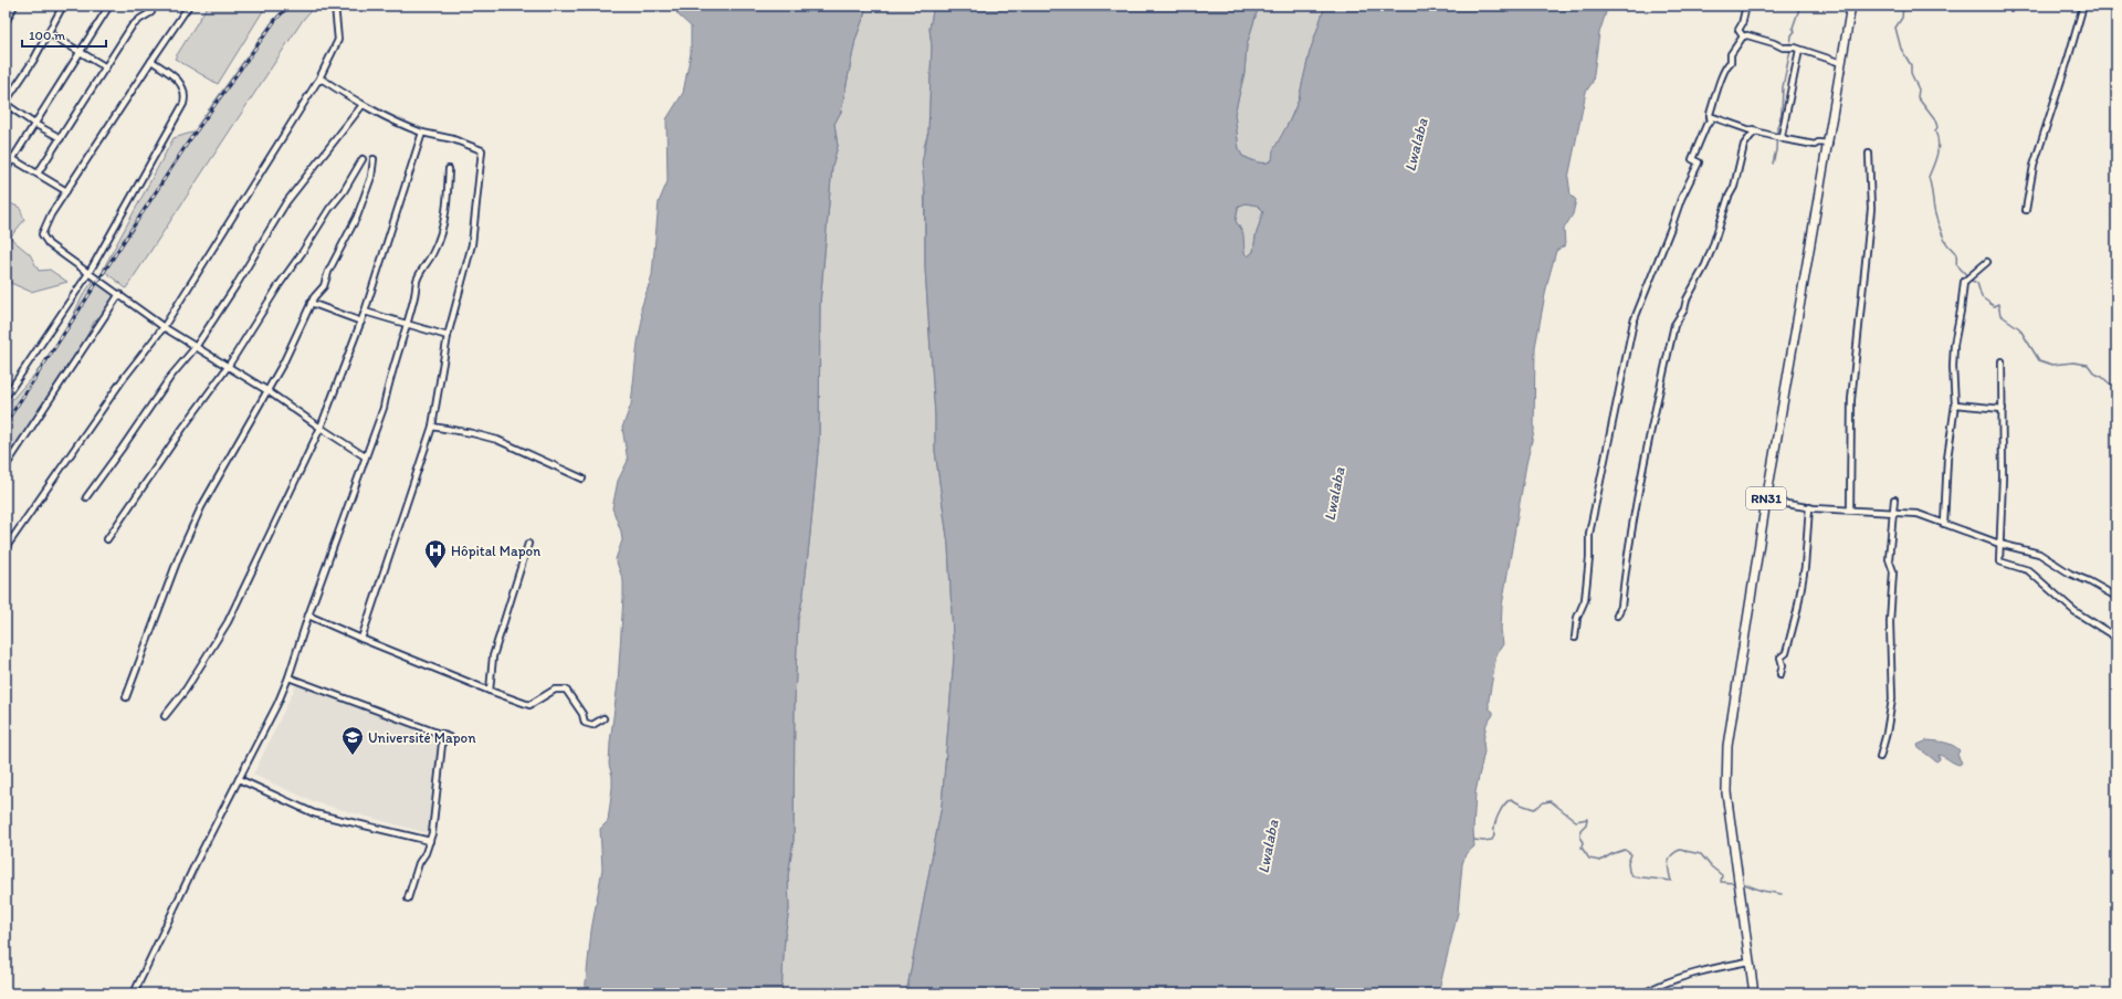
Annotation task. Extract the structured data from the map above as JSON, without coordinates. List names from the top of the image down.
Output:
{
  "streets": {
    "main road": ["RN31"]
  },
  "water": ["Lwalaba"],
  "places": {
    "hospital": ["Hôpital Mapon"],
    "school or university": ["Université Mapon"]
  },
  "scale_bar": "100 m"
}
